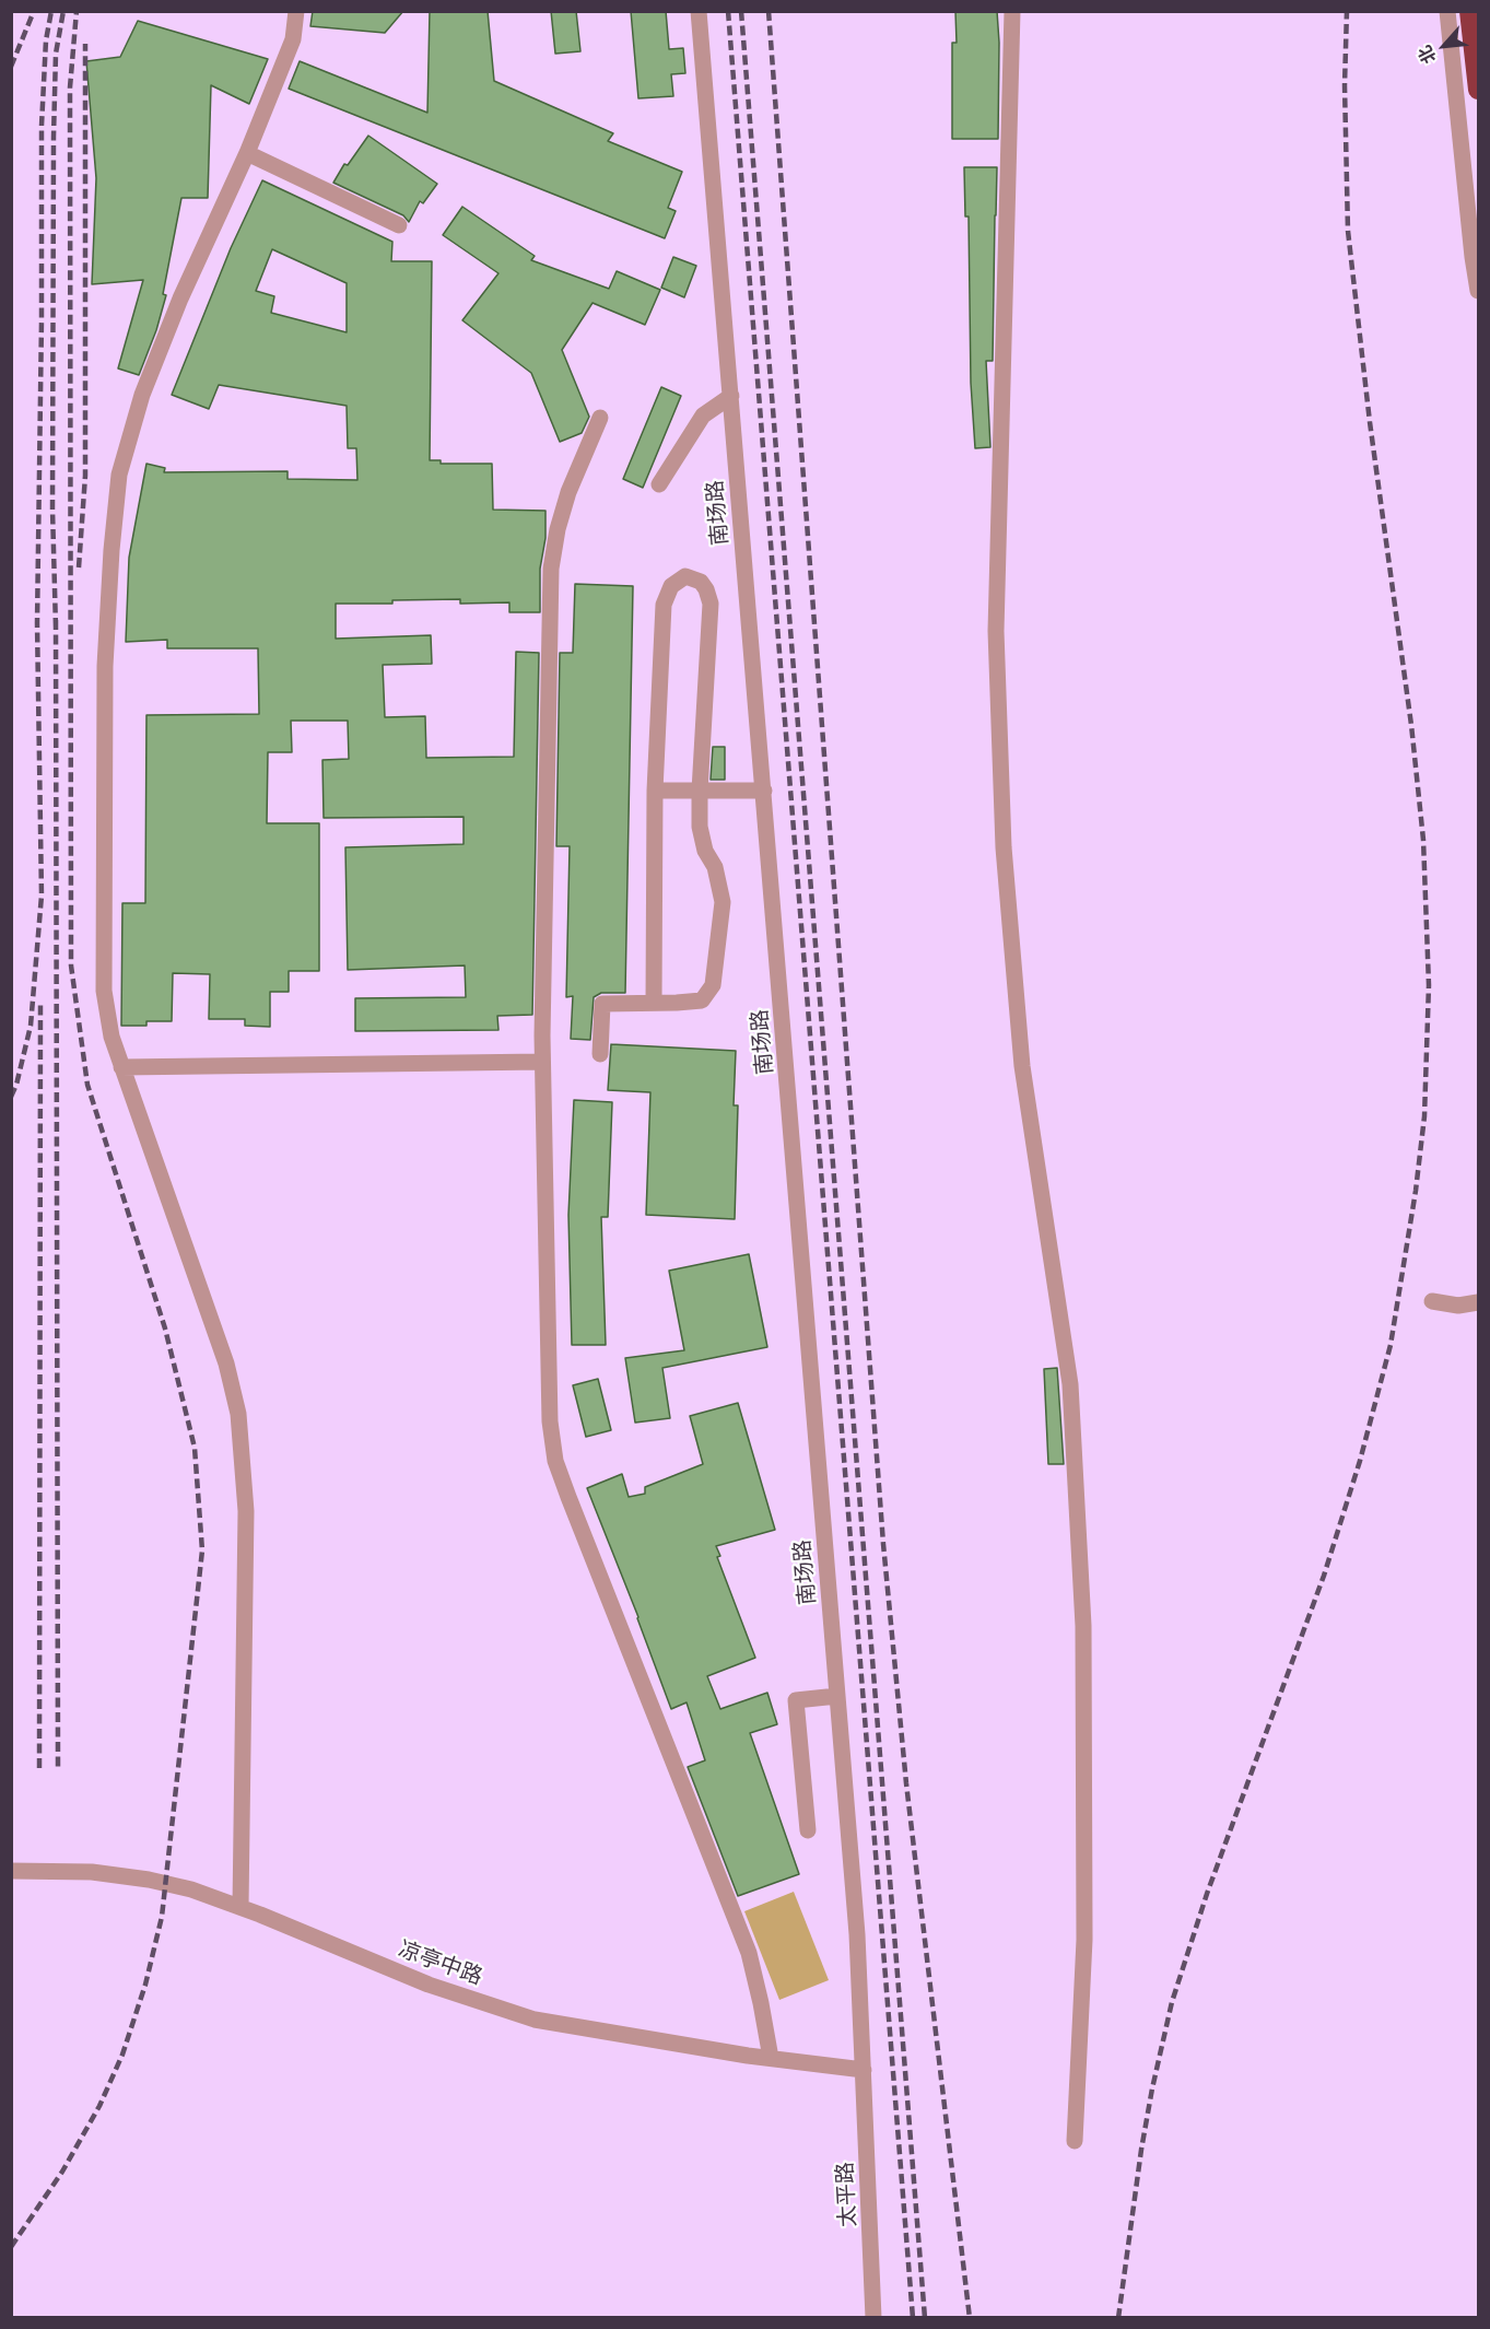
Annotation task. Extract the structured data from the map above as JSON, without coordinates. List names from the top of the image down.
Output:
{
  "streets": {
    "street": ["南场路", "凉亭中路", "太平路"]
  },
  "crossings": [
    ["南场路", "凉亭中路"],
    ["南场路", "太平路"],
    ["凉亭中路", "太平路"]
  ],
  "north": "bottom left"
}
